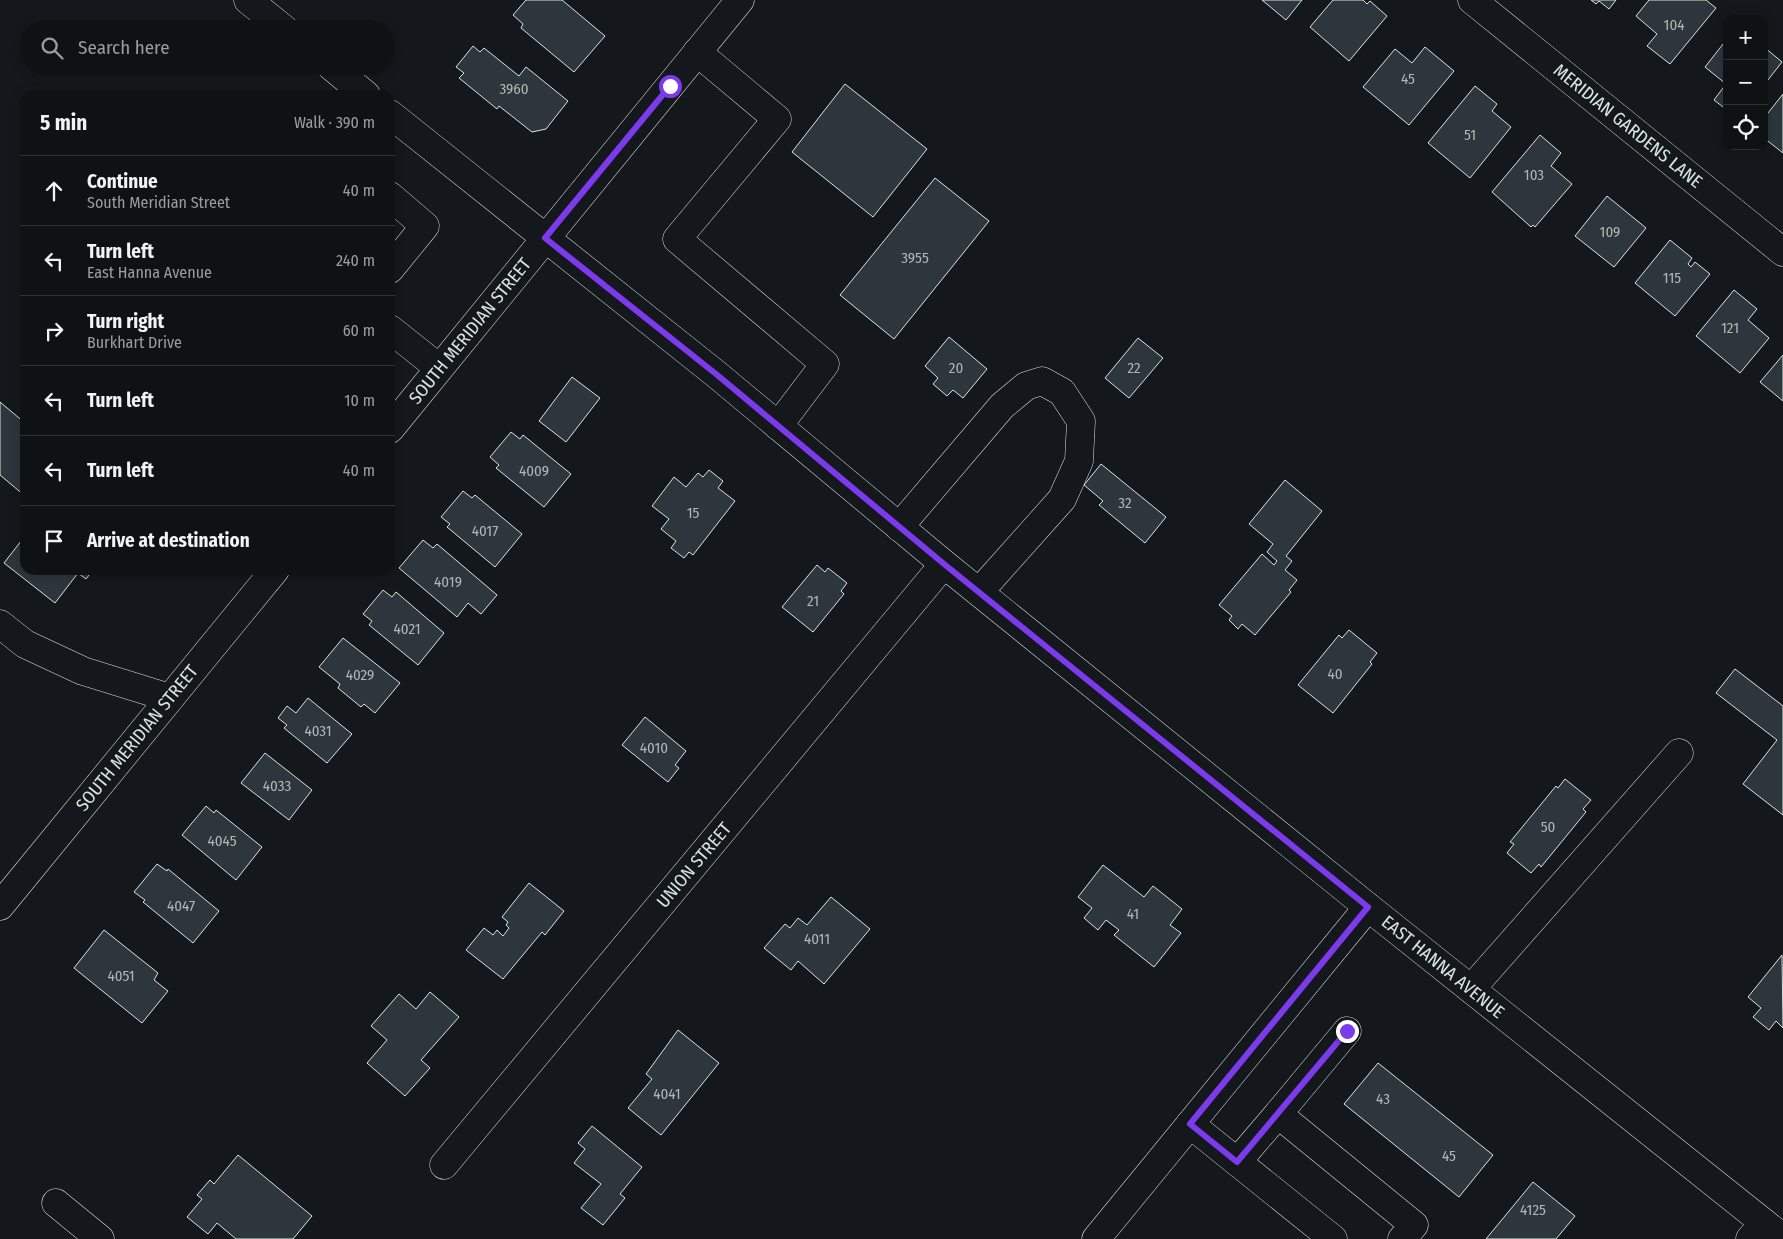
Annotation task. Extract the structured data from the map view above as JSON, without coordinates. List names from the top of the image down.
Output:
{
  "streets": {
    "main road": [
      "MERIDIAN GARDENS LANE",
      "SOUTH MERIDIAN STREET",
      "UNION STREET",
      "EAST HANNA AVENUE"
    ]
  },
  "crossings": [
    ["SOUTH MERIDIAN STREET", "EAST HANNA AVENUE"],
    ["UNION STREET", "EAST HANNA AVENUE"]
  ],
  "house_numbers": [
    "104",
    "45",
    "3960",
    "51",
    "103",
    "109",
    "3955",
    "115",
    "121",
    "20",
    "22",
    "4009",
    "32",
    "15",
    "4017",
    "4019",
    "21",
    "4021",
    "40",
    "4029",
    "4031",
    "4010",
    "4033",
    "50",
    "4045",
    "4047",
    "41",
    "4011",
    "4051",
    "4041",
    "43",
    "45",
    "4125"
  ],
  "page": {
    "map_buttons": ["+", "−"],
    "search": "Search here",
    "heading": ["5 min", "Walk · 390 m"],
    "list": [
      ["Continue", "South Meridian Street", "40 m"],
      ["Turn left", "East Hanna Avenue", "240 m"],
      ["Turn right", "Burkhart Drive", "60 m"],
      ["Turn left", "10 m"],
      ["Turn left", "40 m"],
      "Arrive at destination"
    ]
  }
}
